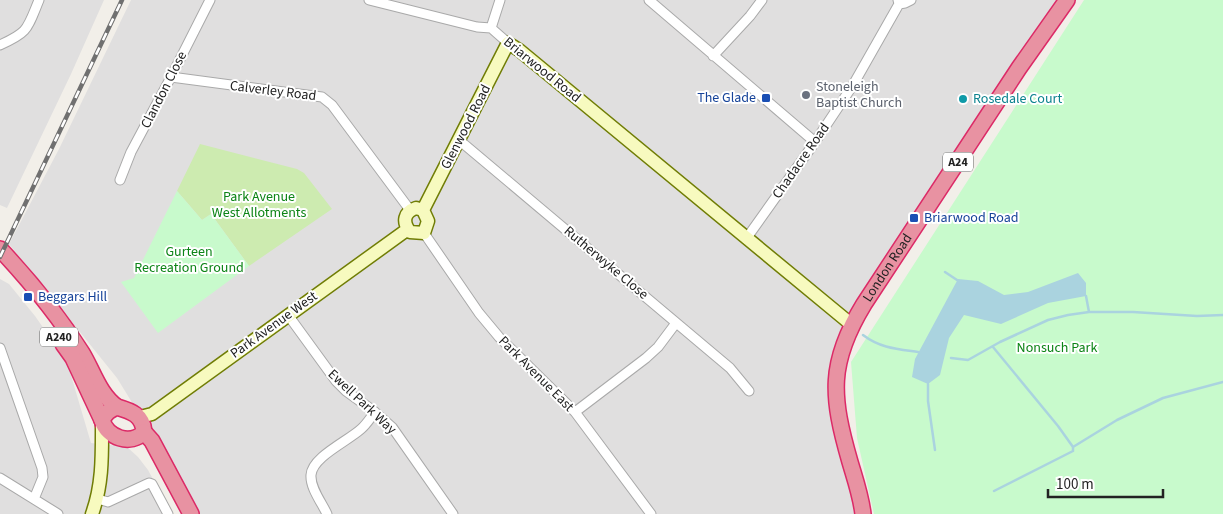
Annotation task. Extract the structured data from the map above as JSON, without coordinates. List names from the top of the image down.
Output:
{
  "streets": {
    "highway": ["A24", "London Road", "A240"],
    "street": [
      "Briarwood Road",
      "Clandon Close",
      "Calverley Road",
      "Glenwood Road",
      "Chadacre Road",
      "Rutherwyke Close",
      "Park Avenue West",
      "Park Avenue East",
      "Ewell Park Way"
    ]
  },
  "crossings": [
    ["Briarwood Road", "Glenwood Road"],
    ["Briarwood Road", "Chadacre Road"],
    ["Briarwood Road", "London Road"],
    ["Clandon Close", "Calverley Road"],
    ["Calverley Road", "Glenwood Road"],
    ["Calverley Road", "Park Avenue West"],
    ["Calverley Road", "Park Avenue East"],
    ["Glenwood Road", "Rutherwyke Close"],
    ["Glenwood Road", "Park Avenue West"],
    ["Glenwood Road", "Park Avenue East"],
    ["Park Avenue West", "Park Avenue East"],
    ["Park Avenue West", "Ewell Park Way"]
  ],
  "parks": ["Park Avenue West Allotments", "Gurteen Recreation Ground", "Nonsuch Park"],
  "places": {
    "other": ["Stoneleigh Baptist Church", "Rosedale Court"],
    "transit": ["The Glade", "Briarwood Road", "Beggars Hill"]
  },
  "scale_bar": "100 m"
}
